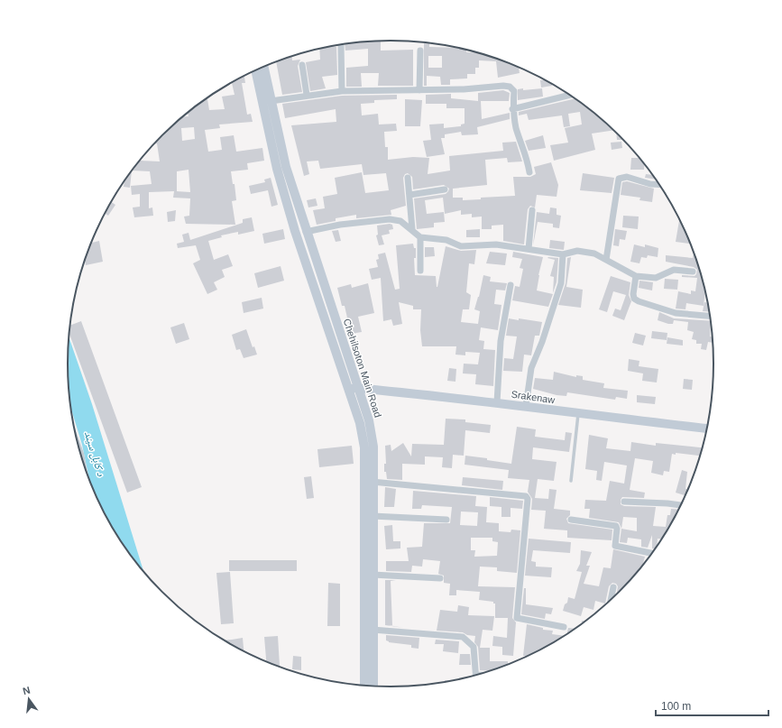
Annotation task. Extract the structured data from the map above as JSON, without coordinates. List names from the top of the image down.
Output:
{
  "streets": {
    "main road": ["Chehilsoton Main Road", "Srakenaw"]
  },
  "crossings": [
    ["Chehilsoton Main Road", "Srakenaw"]
  ],
  "water": ["د کابل سيند"],
  "scale_bar": "100 m",
  "north": "top"
}
